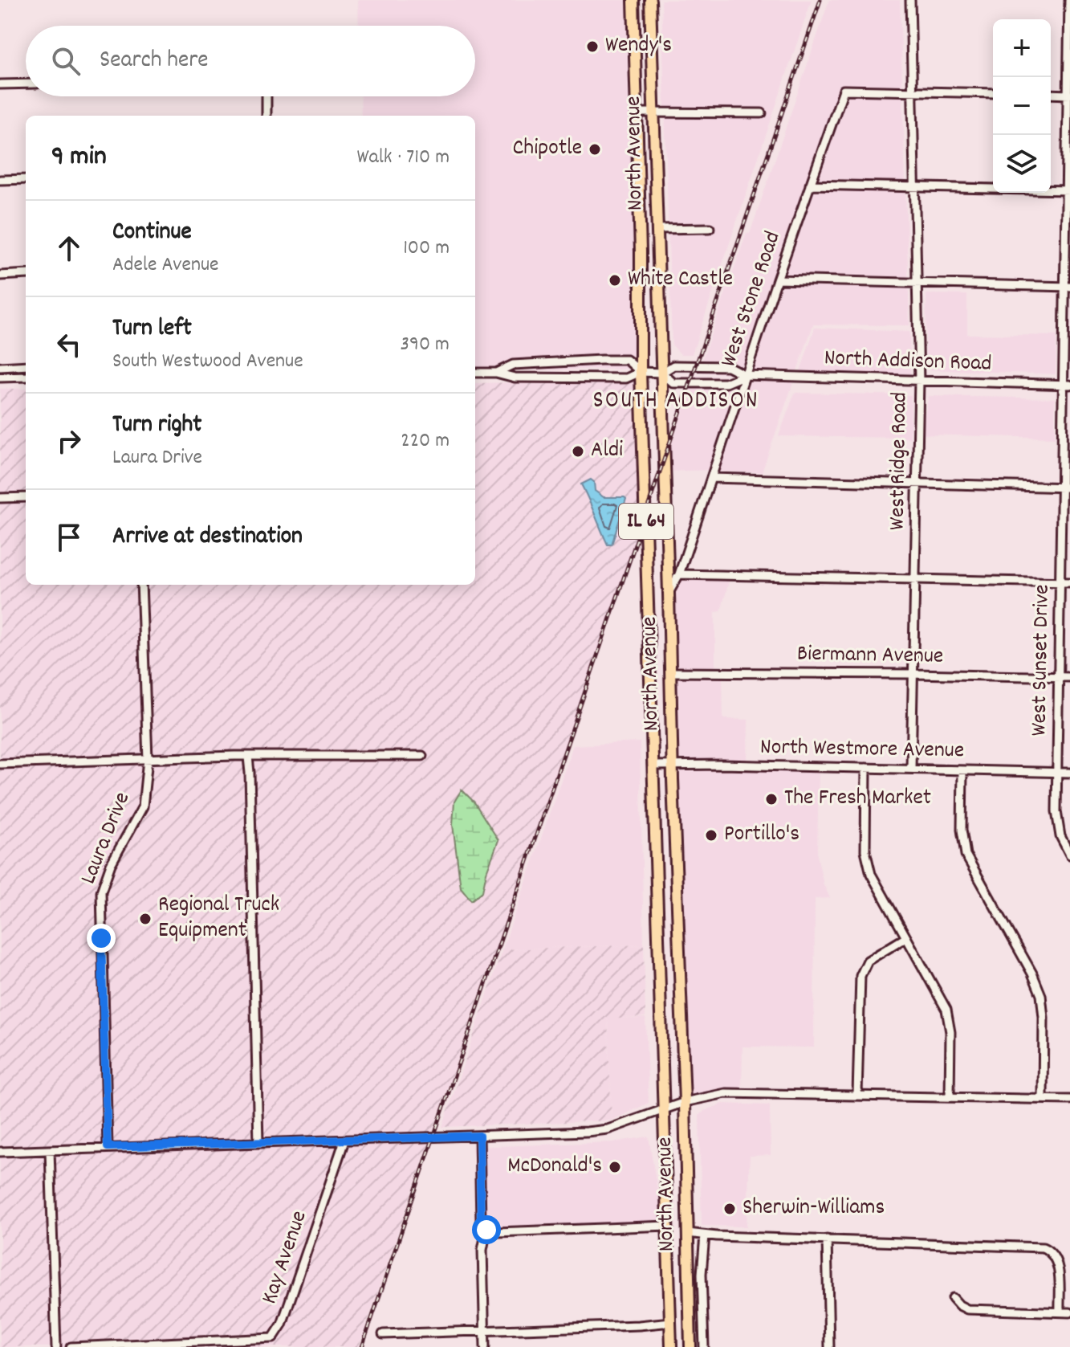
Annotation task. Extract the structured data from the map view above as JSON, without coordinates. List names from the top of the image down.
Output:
{
  "streets": {
    "main road": ["North Avenue", "IL 64"],
    "street": [
      "West Stone Road",
      "North Addison Road",
      "West Ridge Road",
      "Biermann Avenue",
      "West Sunset Drive",
      "North Westmore Avenue",
      "Laura Drive",
      "Kay Avenue"
    ]
  },
  "crossings": [
    ["North Avenue", "West Stone Road"],
    ["North Avenue", "North Addison Road"],
    ["North Avenue", "Biermann Avenue"],
    ["North Avenue", "North Westmore Avenue"],
    ["West Stone Road", "North Addison Road"],
    ["West Stone Road", "West Ridge Road"],
    ["North Addison Road", "West Ridge Road"],
    ["North Addison Road", "West Sunset Drive"],
    ["West Ridge Road", "Biermann Avenue"],
    ["West Ridge Road", "North Westmore Avenue"],
    ["Biermann Avenue", "West Sunset Drive"],
    ["West Sunset Drive", "North Westmore Avenue"]
  ],
  "districts": ["SOUTH ADDISON"],
  "places": [
    "Wendy's",
    "Chipotle",
    "White Castle",
    "Aldi",
    "The Fresh Market",
    "Portillo's",
    "Regional Truck Equipment",
    "McDonald's",
    "Sherwin-Williams"
  ],
  "page": {
    "map_buttons": ["+", "−"],
    "search": "Search here",
    "heading": ["9 min", "Walk · 710 m"],
    "list": [
      ["Continue", "Adele Avenue", "100 m"],
      ["Turn left", "South Westwood Avenue", "390 m"],
      ["Turn right", "Laura Drive", "220 m"],
      "Arrive at destination"
    ]
  }
}
